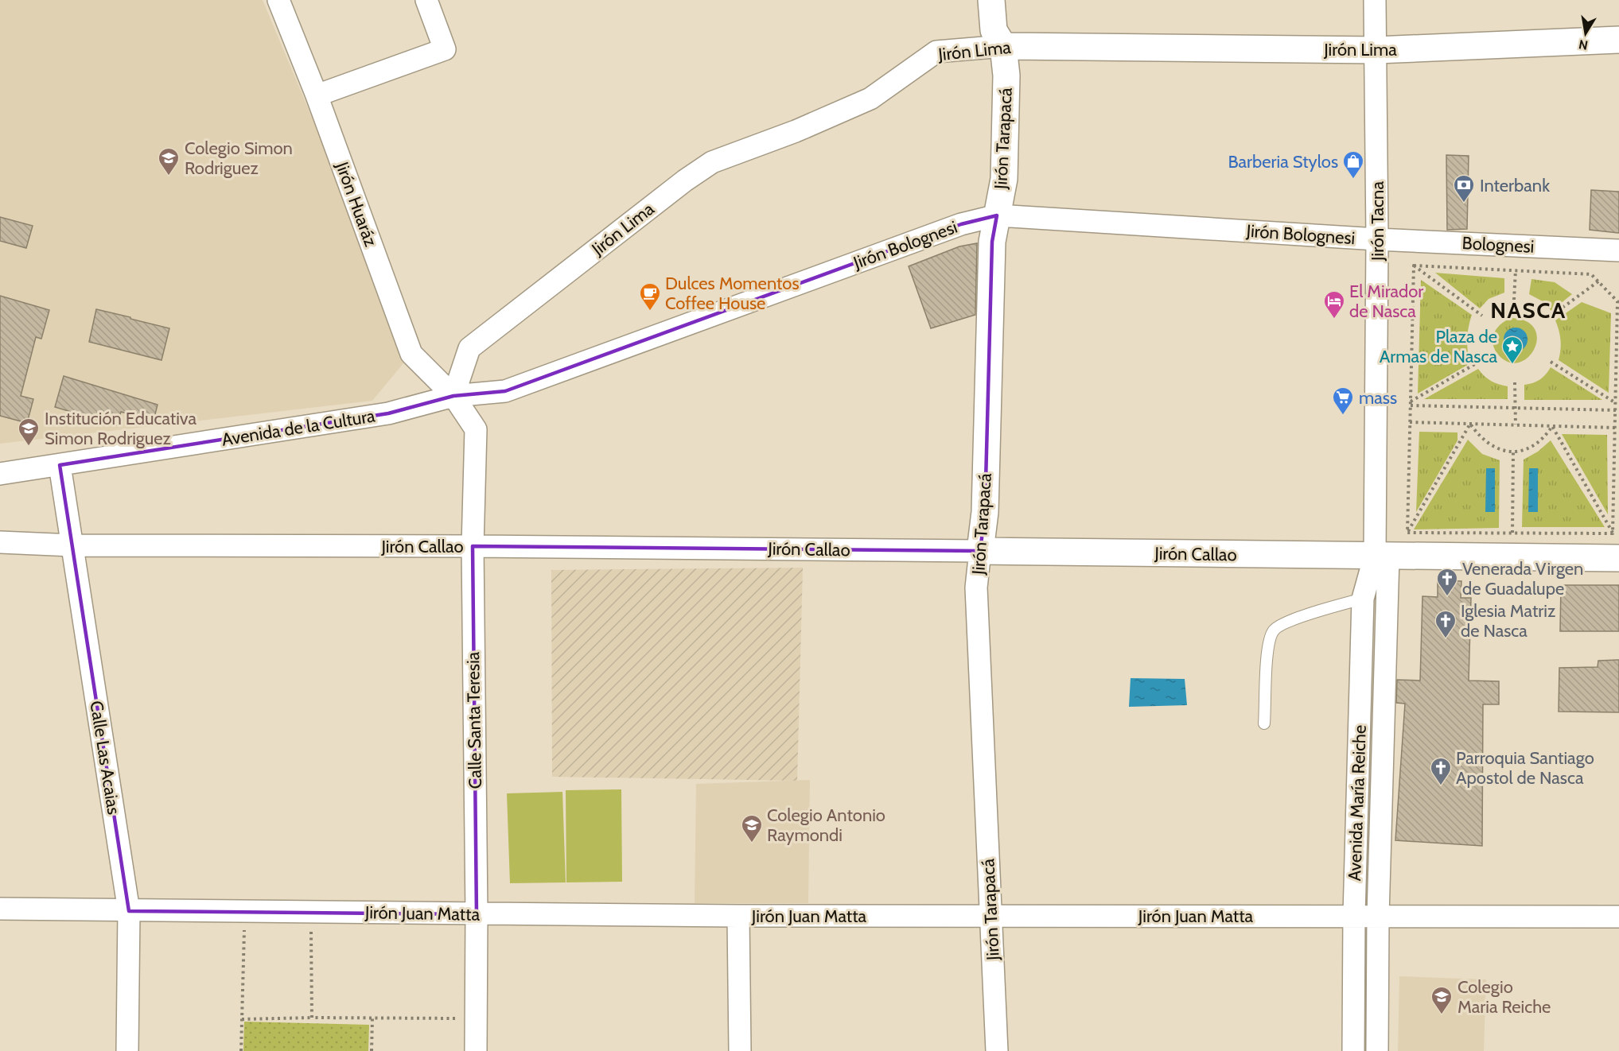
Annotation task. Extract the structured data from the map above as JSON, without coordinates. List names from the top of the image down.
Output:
{
  "streets": {
    "street": [
      "Jirón Lima",
      "Jirón Tarapacá",
      "Jirón Huaráz",
      "Jirón Tacna",
      "Jirón Bolognesi",
      "Bolognesi",
      "Avenida de la Cultura",
      "Jirón Callao",
      "Calle Santa Teresia",
      "Calle Las Acaias",
      "Avenida María Reiche",
      "Jirón Juan Matta"
    ]
  },
  "crossings": [
    ["Jirón Lima", "Jirón Tarapacá"],
    ["Jirón Lima", "Jirón Huaráz"],
    ["Jirón Lima", "Jirón Tacna"],
    ["Jirón Lima", "Jirón Bolognesi"],
    ["Jirón Lima", "Avenida de la Cultura"],
    ["Jirón Lima", "Calle Santa Teresia"],
    ["Jirón Tarapacá", "Jirón Bolognesi"],
    ["Jirón Tarapacá", "Jirón Callao"],
    ["Jirón Tarapacá", "Jirón Juan Matta"],
    ["Jirón Huaráz", "Jirón Bolognesi"],
    ["Jirón Huaráz", "Avenida de la Cultura"],
    ["Jirón Huaráz", "Calle Santa Teresia"],
    ["Jirón Tacna", "Jirón Bolognesi"],
    ["Jirón Tacna", "Bolognesi"],
    ["Jirón Tacna", "Jirón Callao"],
    ["Jirón Tacna", "Avenida María Reiche"],
    ["Jirón Bolognesi", "Bolognesi"],
    ["Jirón Bolognesi", "Avenida de la Cultura"],
    ["Jirón Bolognesi", "Calle Santa Teresia"],
    ["Avenida de la Cultura", "Calle Santa Teresia"],
    ["Avenida de la Cultura", "Calle Las Acaias"],
    ["Jirón Callao", "Calle Santa Teresia"],
    ["Jirón Callao", "Calle Las Acaias"],
    ["Jirón Callao", "Avenida María Reiche"],
    ["Calle Santa Teresia", "Jirón Juan Matta"],
    ["Calle Las Acaias", "Jirón Juan Matta"],
    ["Avenida María Reiche", "Jirón Juan Matta"]
  ],
  "districts": ["NASCA"],
  "places": {
    "school or university": [
      "Colegio Simon Rodriguez",
      "Institución Educativa Simon Rodriguez",
      "Colegio Antonio Raymondi",
      "Colegio Maria Reiche"
    ],
    "shop": ["Barberia Stylos"],
    "bank": ["Interbank"],
    "cafe": ["Dulces Momentos Coffee House"],
    "hotel": ["El Mirador de Nasca"],
    "place": ["Plaza de Armas de Nasca"],
    "supermarket": ["mass"],
    "church": ["Venerada Virgen de Guadalupe", "Iglesia Matriz de Nasca", "Parroquia Santiago Apostol de Nasca"]
  },
  "north": "bottom"
}
